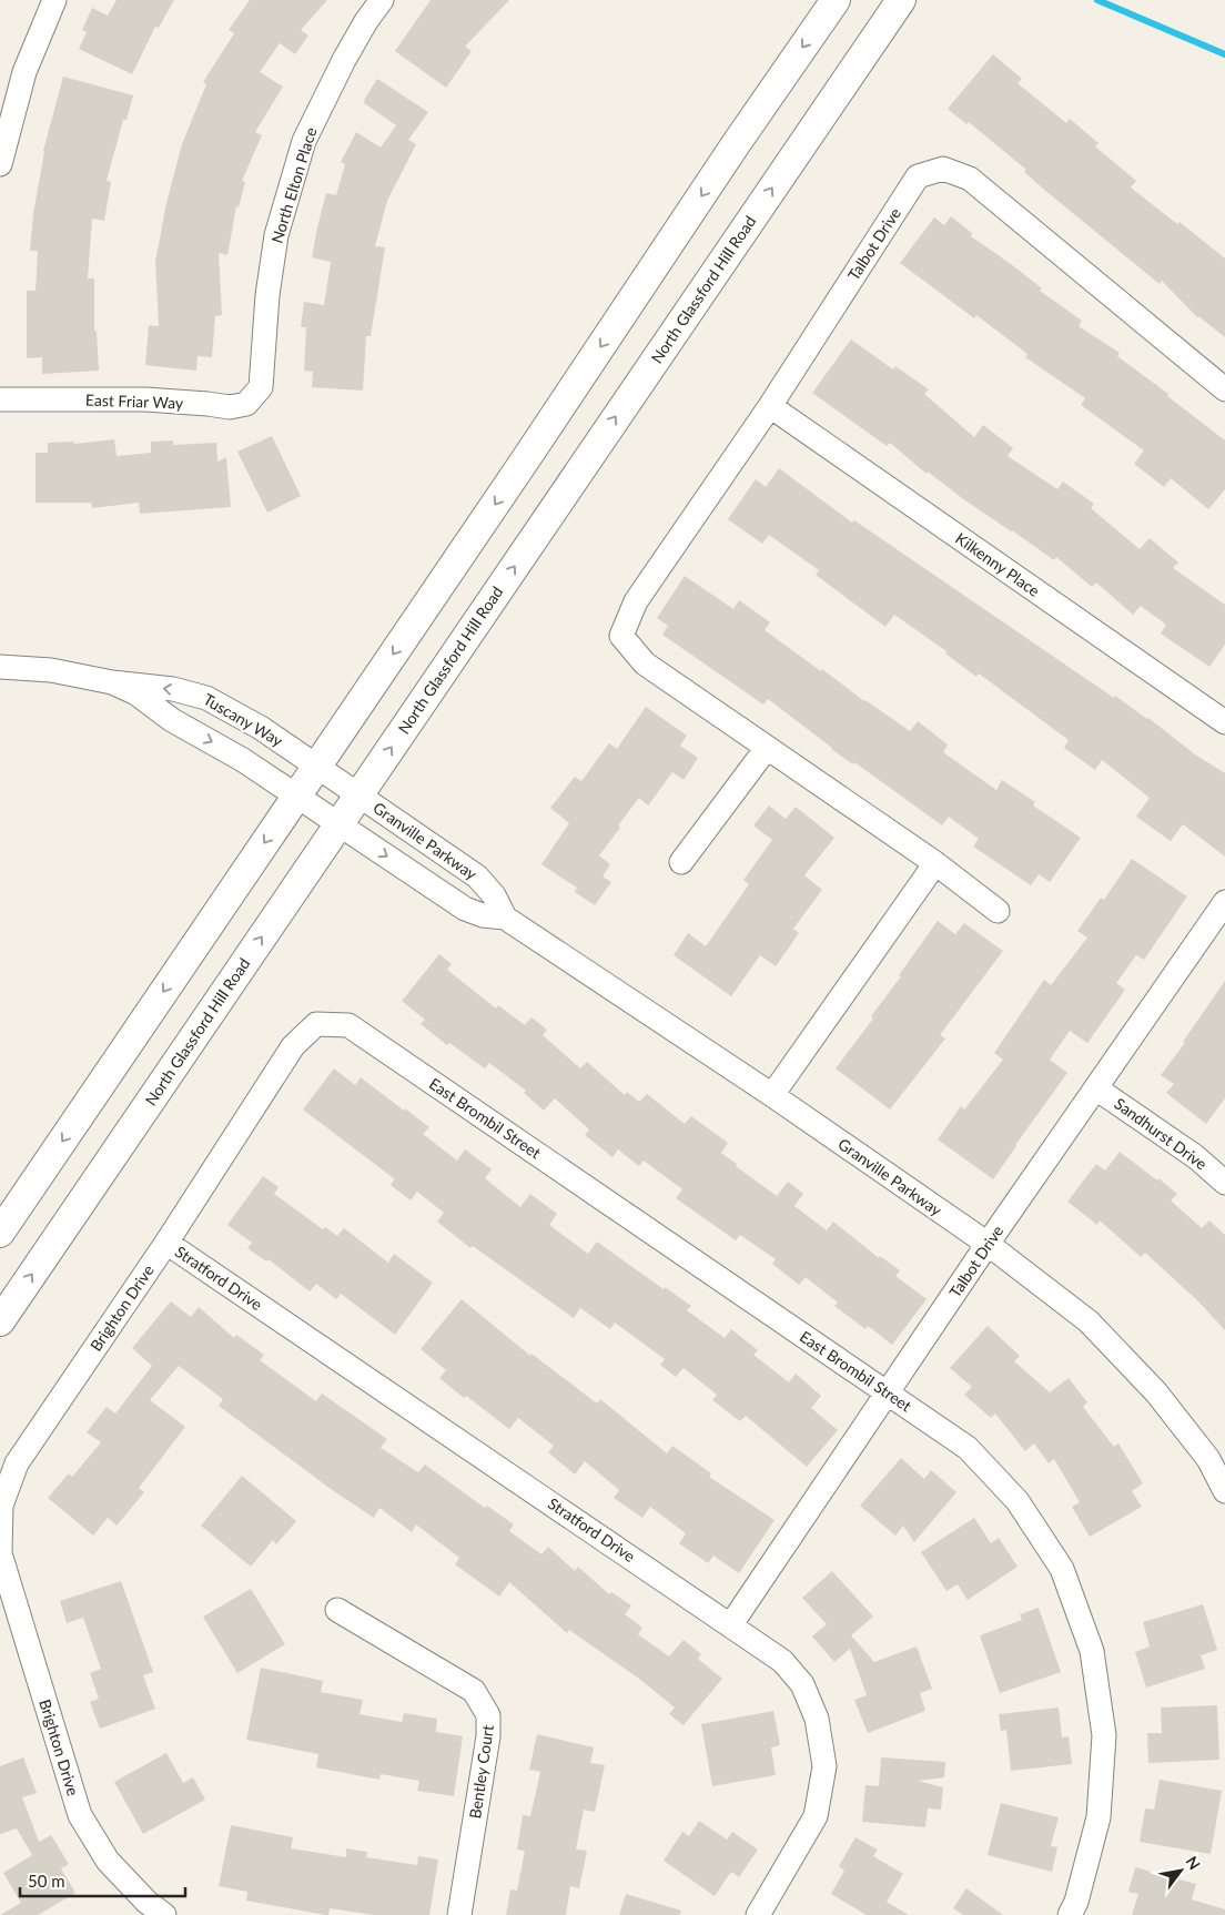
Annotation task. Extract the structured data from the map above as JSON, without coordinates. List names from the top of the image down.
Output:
{
  "streets": {
    "main road": ["North Glassford Hill Road"],
    "street": [
      "North Elton Place",
      "Talbot Drive",
      "East Friar Way",
      "Kilkenny Place",
      "Tuscany Way",
      "Granville Parkway",
      "East Brombil Street",
      "Sandhurst Drive",
      "Stratford Drive",
      "Brighton Drive",
      "Bentley Court"
    ]
  },
  "crossings": [
    ["North Elton Place", "East Friar Way"],
    ["Talbot Drive", "Kilkenny Place"],
    ["Talbot Drive", "Granville Parkway"],
    ["Talbot Drive", "East Brombil Street"],
    ["Talbot Drive", "Sandhurst Drive"],
    ["Talbot Drive", "Stratford Drive"],
    ["North Glassford Hill Road", "Tuscany Way"],
    ["North Glassford Hill Road", "Granville Parkway"],
    ["Tuscany Way", "Granville Parkway"],
    ["East Brombil Street", "Brighton Drive"],
    ["Stratford Drive", "Brighton Drive"]
  ],
  "scale_bar": "50 m",
  "north": "top right"
}
